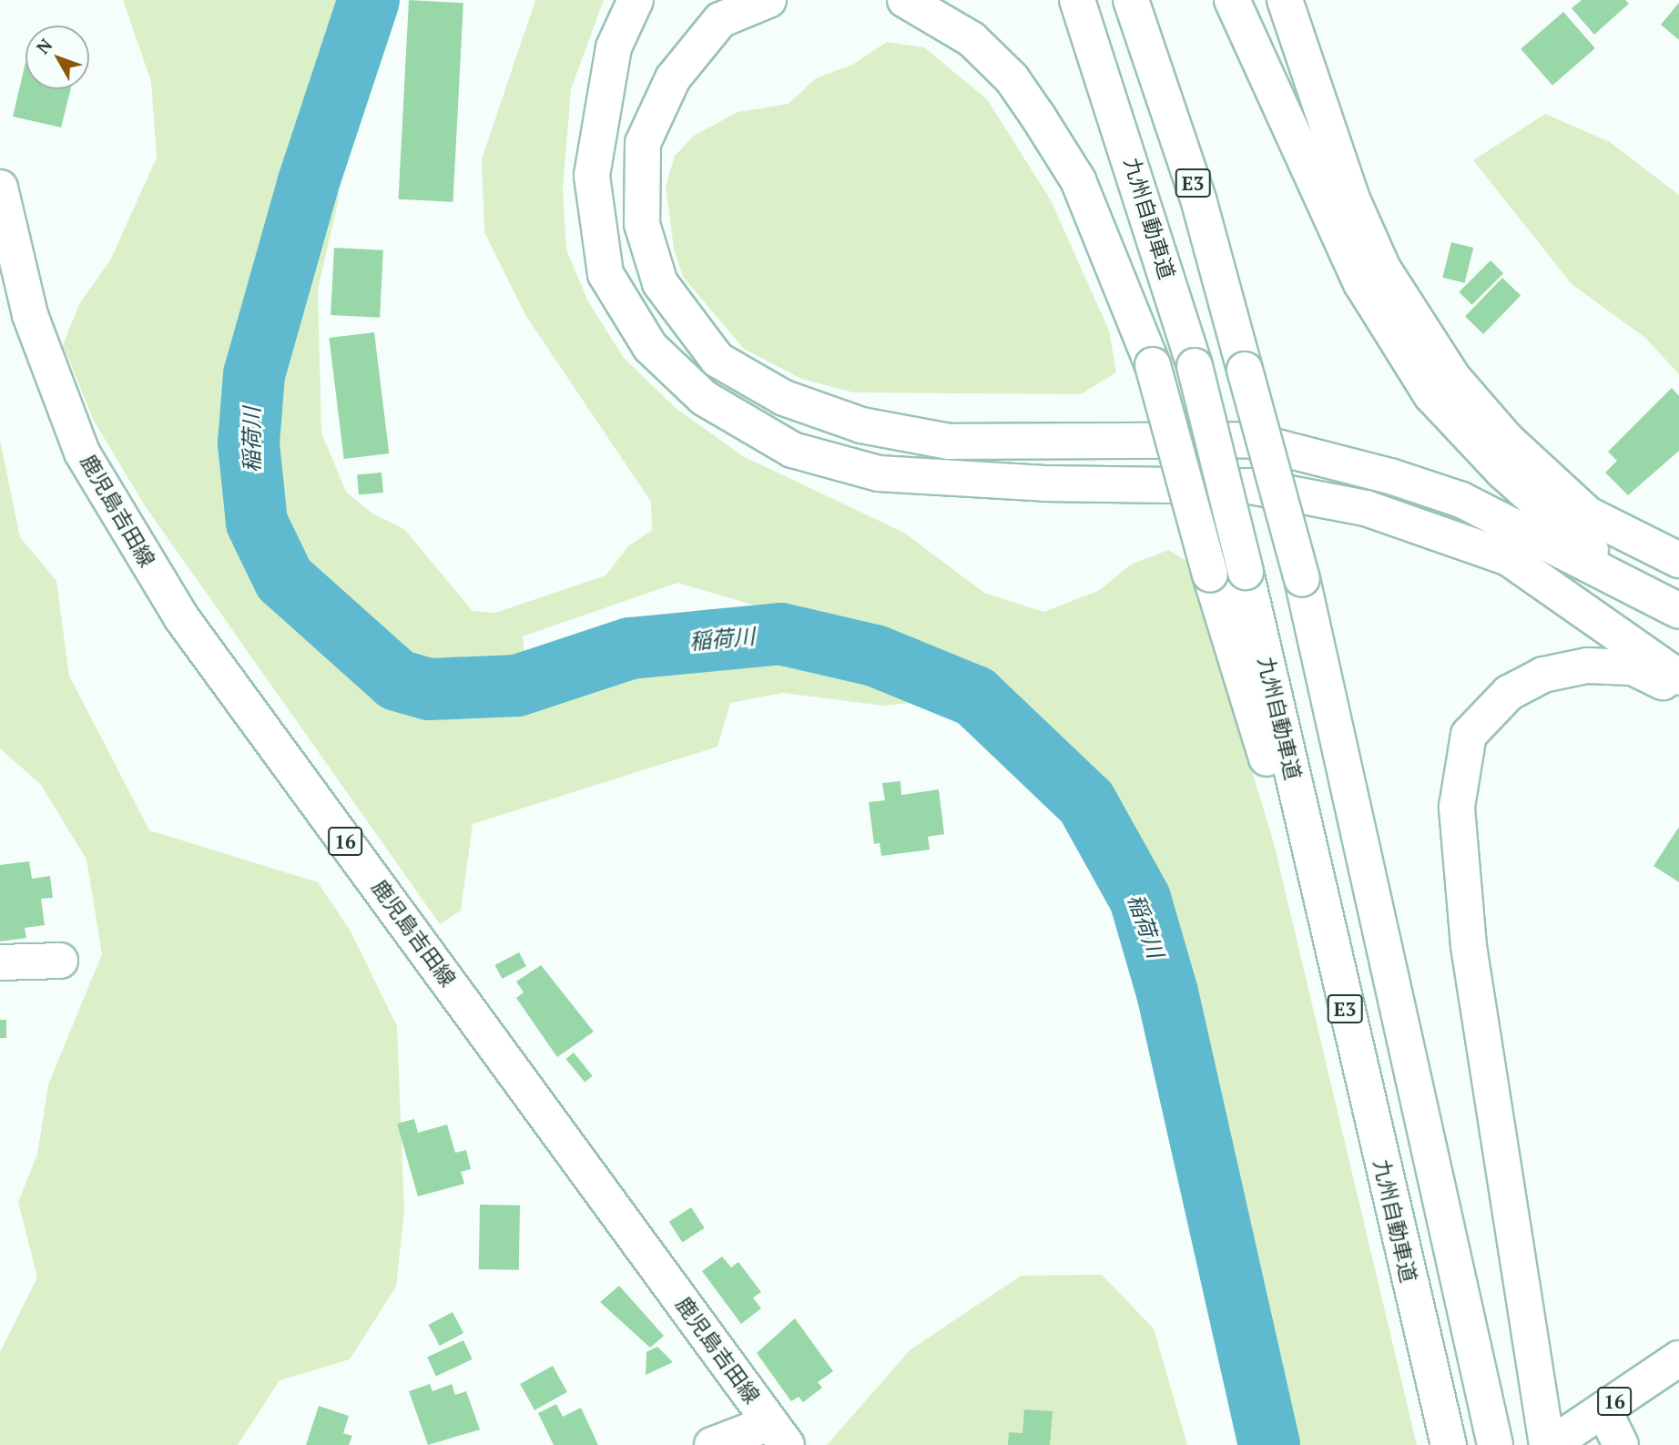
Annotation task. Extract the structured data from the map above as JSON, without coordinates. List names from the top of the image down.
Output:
{
  "streets": {
    "main road": [
      "E3",
      "九州自動車道",
      "鹿児島吉田線",
      "16"
    ]
  },
  "water": ["稲荷川"],
  "north": "top left"
}
